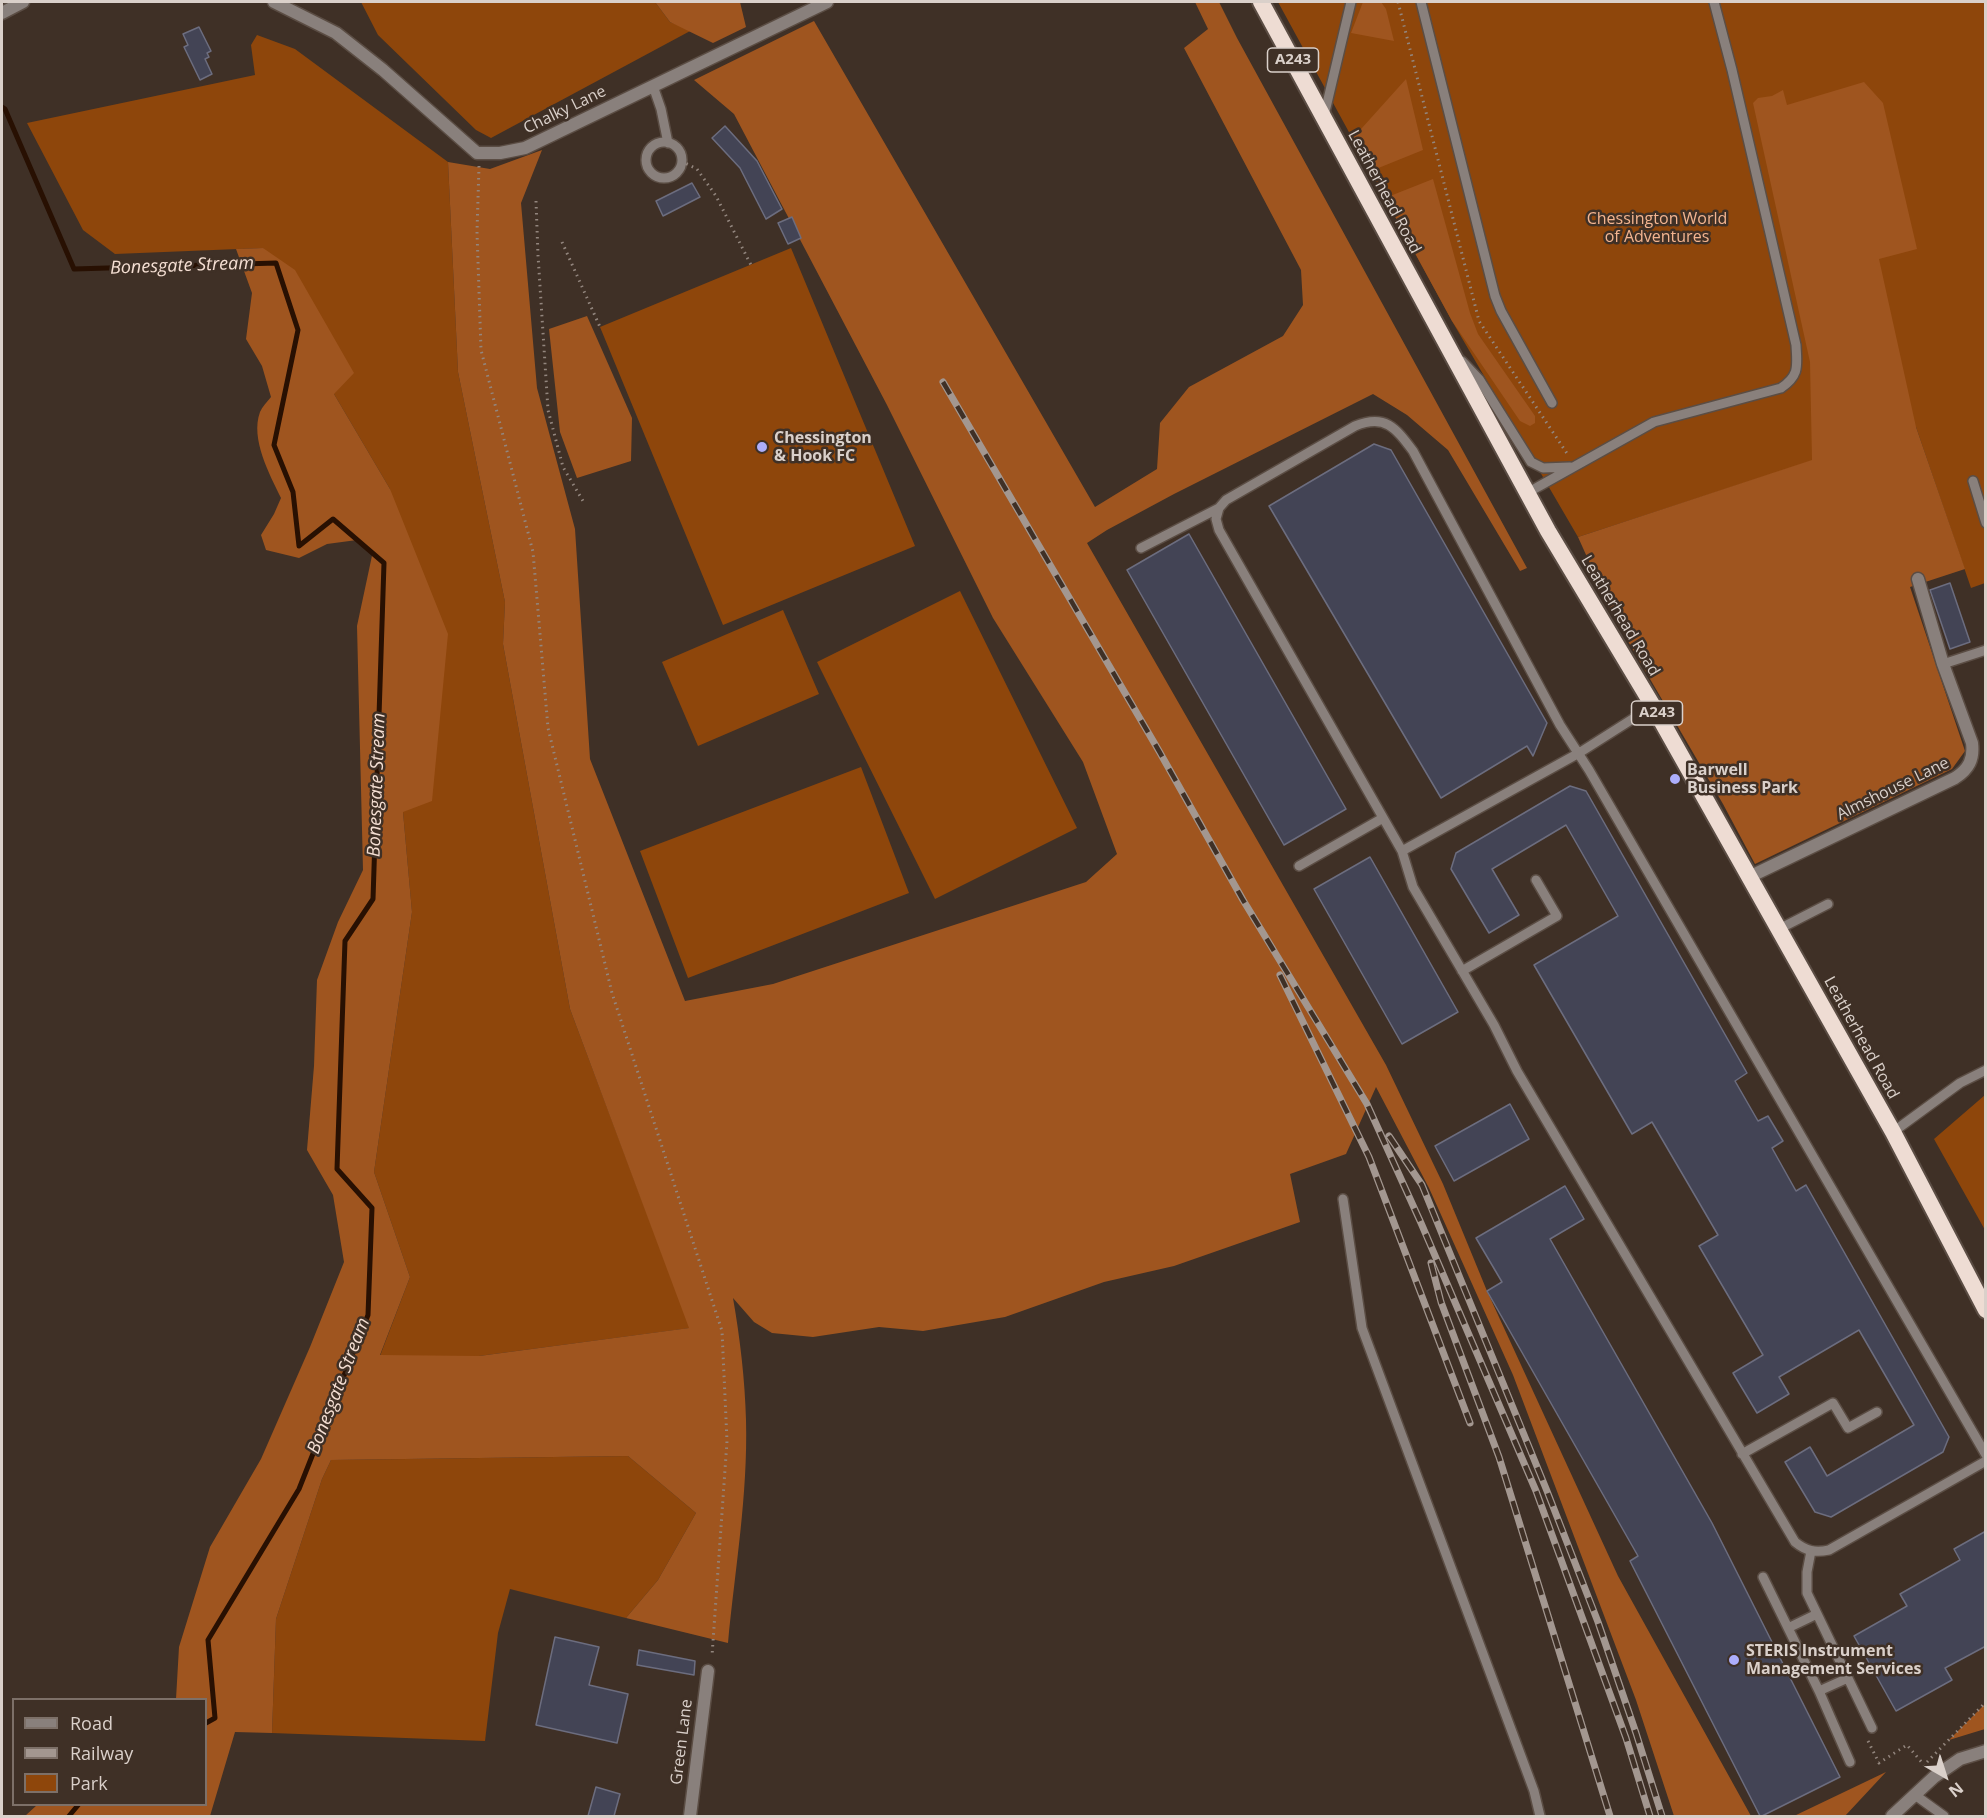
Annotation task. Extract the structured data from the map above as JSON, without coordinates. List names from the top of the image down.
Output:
{
  "streets": {
    "highway": ["A243", "Leatherhead Road"],
    "street": ["Chalky Lane", "Almshouse Lane", "Green Lane"]
  },
  "crossings": [
    ["Leatherhead Road", "Almshouse Lane"]
  ],
  "water": ["Bonesgate Stream"],
  "parks": ["Chessington World of Adventures"],
  "places": ["Chessington & Hook FC", "Barwell Business Park", "STERIS Instrument Management Services"],
  "legend": ["Road", "Railway", "Park"],
  "north": "bottom right"
}
